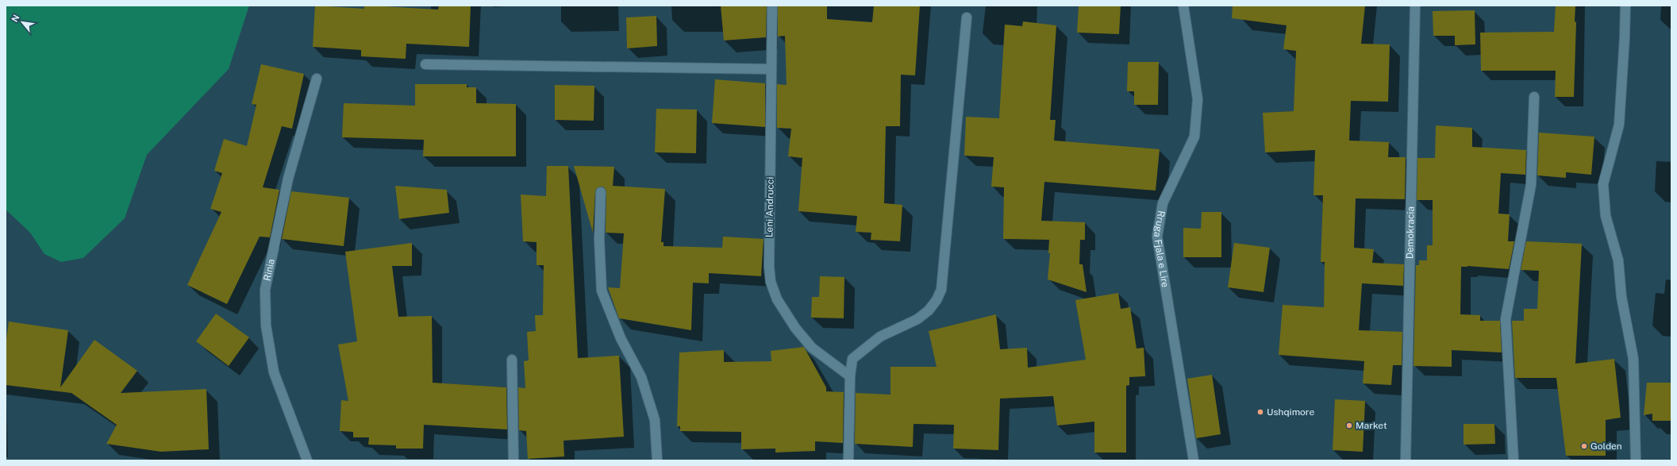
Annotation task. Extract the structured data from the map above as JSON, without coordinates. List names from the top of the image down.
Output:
{
  "streets": {
    "street": [
      "Leni Andrucci",
      "Demokracia",
      "Rruga Fjala e Lire",
      "Rinia"
    ]
  },
  "places": ["Ushqimore", "Market", "Golden"],
  "north": "top left"
}
